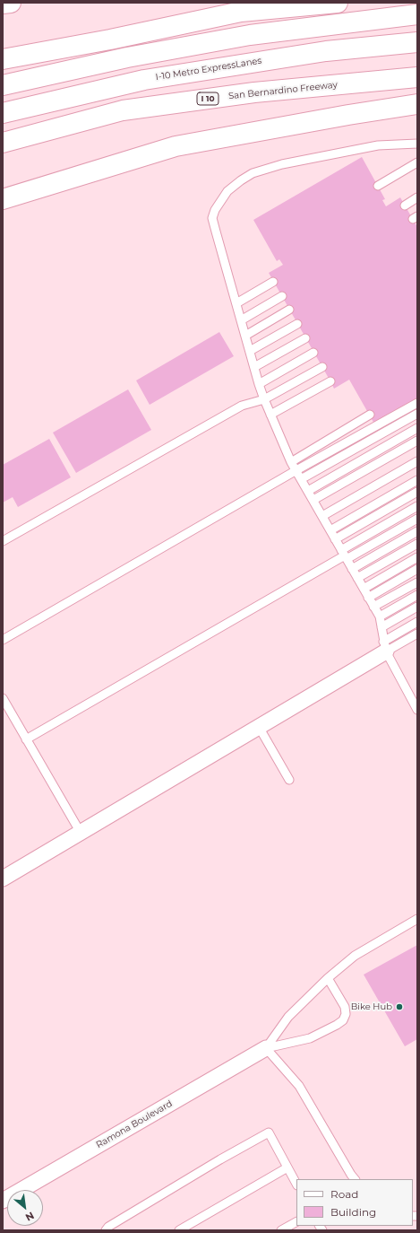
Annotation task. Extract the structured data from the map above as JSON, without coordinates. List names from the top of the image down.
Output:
{
  "streets": {
    "highway": ["I-10 Metro ExpressLanes", "San Bernardino Freeway", "I 10"],
    "street": ["Ramona Boulevard"]
  },
  "places": ["Bike Hub"],
  "legend": ["Road", "Building"],
  "north": "bottom right"
}
